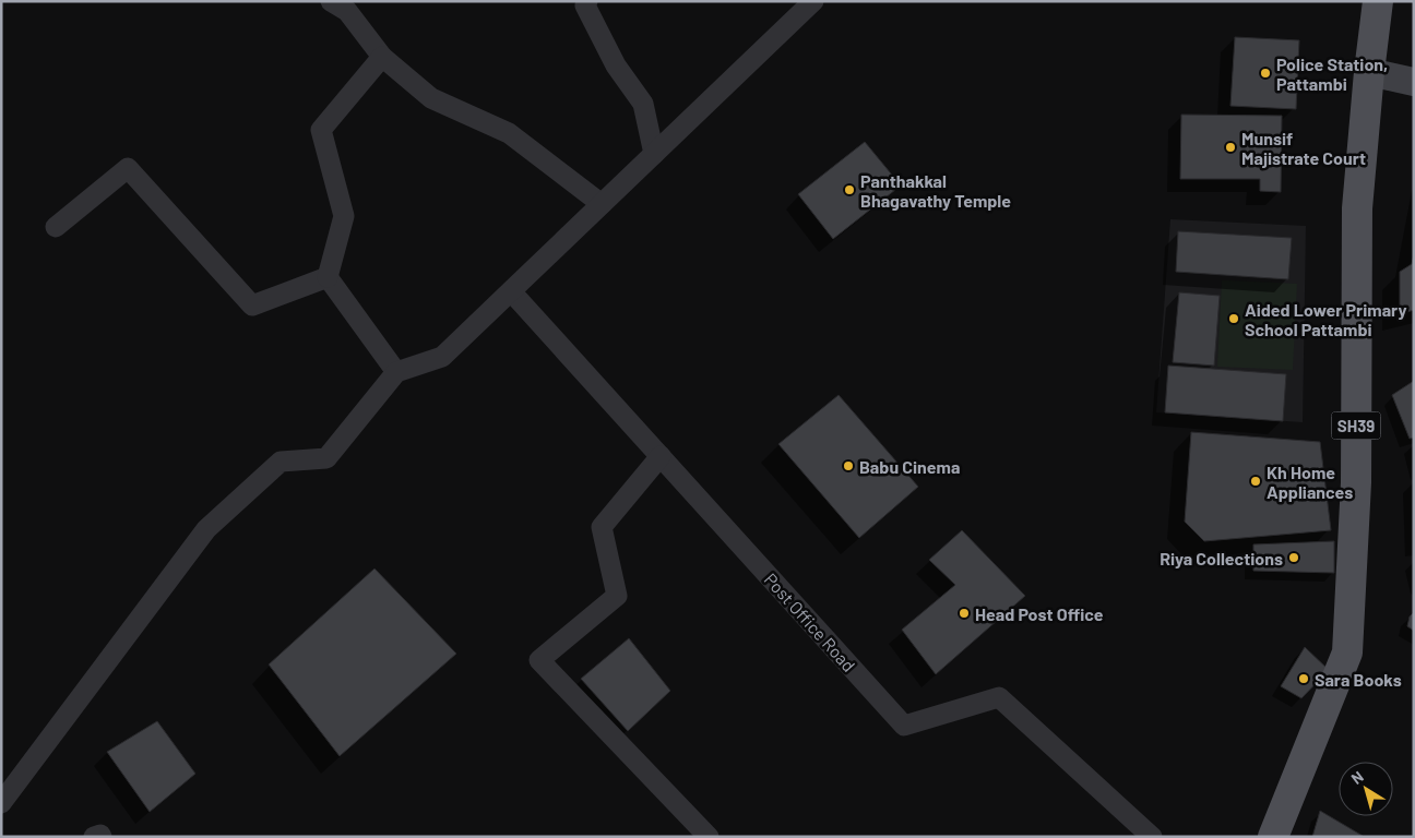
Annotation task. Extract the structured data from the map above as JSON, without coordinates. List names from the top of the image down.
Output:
{
  "streets": {
    "main road": ["SH39"],
    "street": ["Post Office Road"]
  },
  "places": [
    "Police Station, Pattambi",
    "Munsif Majistrate Court",
    "Panthakkal Bhagavathy Temple",
    "Aided Lower Primary School Pattambi",
    "Babu Cinema",
    "Kh Home Appliances",
    "Riya Collections",
    "Head Post Office",
    "Sara Books"
  ],
  "north": "top left"
}
